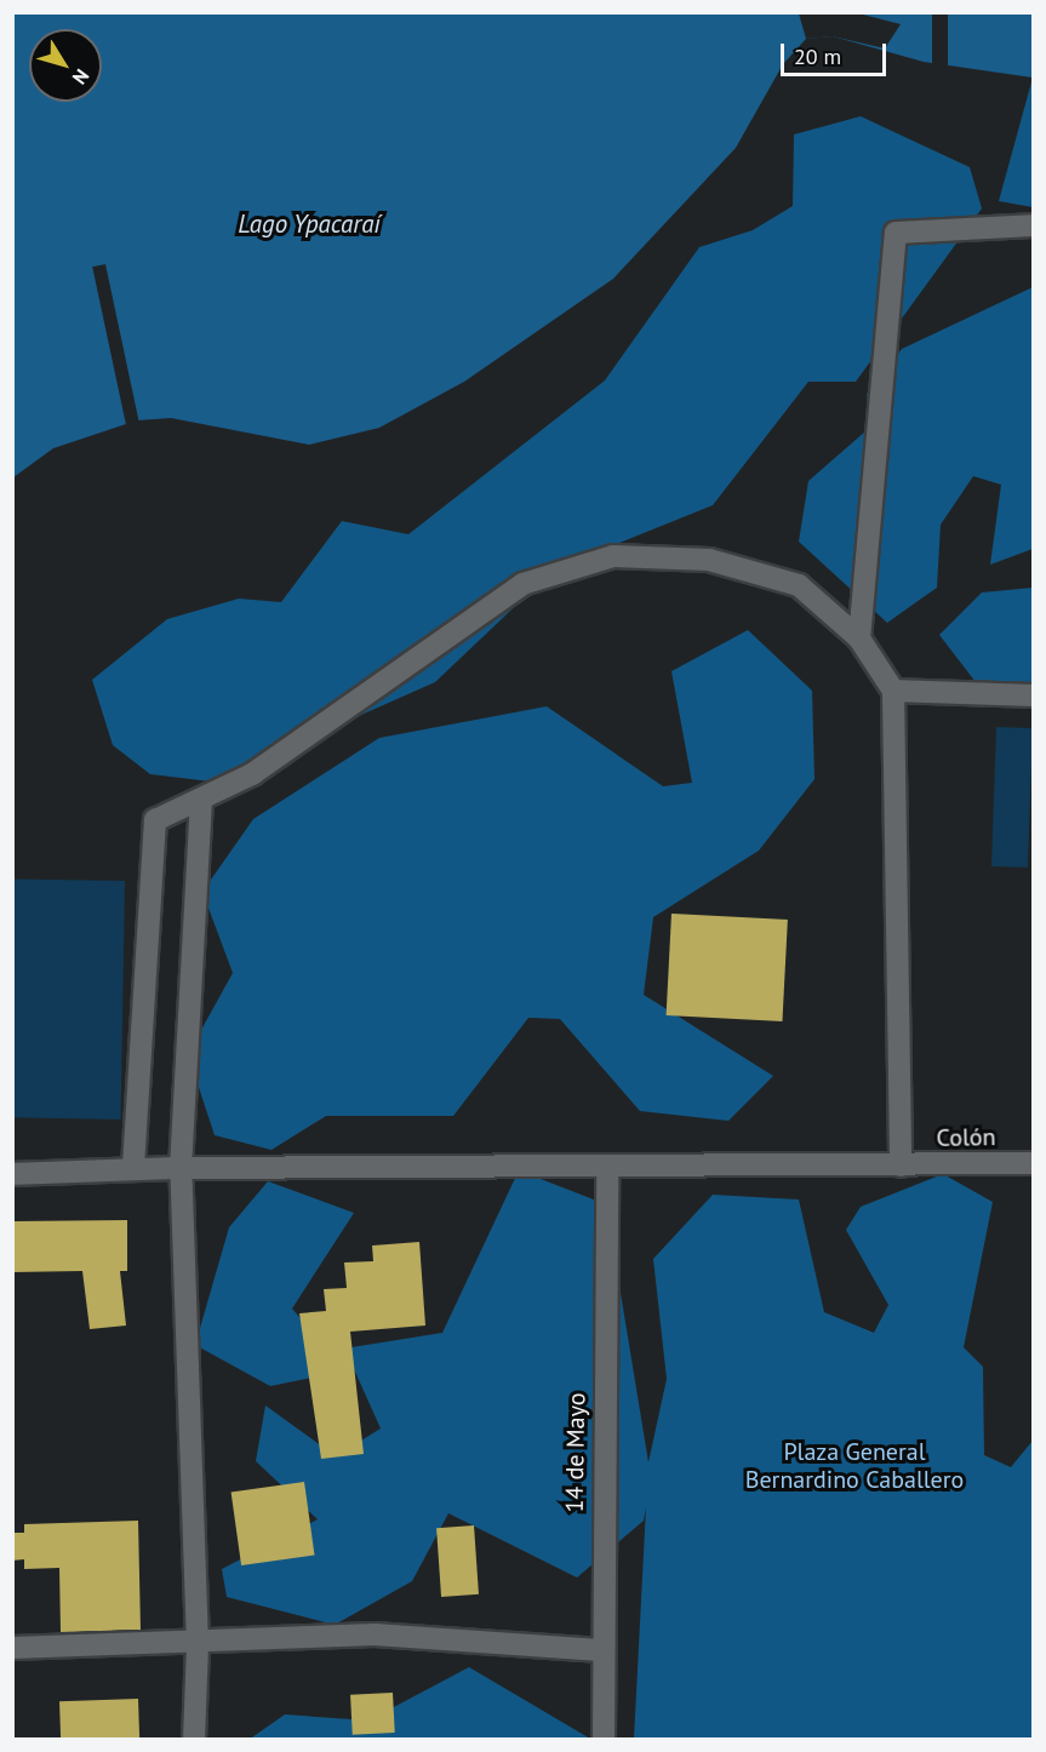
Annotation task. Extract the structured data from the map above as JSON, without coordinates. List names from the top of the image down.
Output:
{
  "streets": {
    "street": ["Colón", "14 de Mayo"]
  },
  "crossings": [
    ["Colón", "14 de Mayo"]
  ],
  "water": ["Lago Ypacaraí"],
  "parks": ["Plaza General Bernardino Caballero"],
  "scale_bar": "20 m",
  "north": "bottom right"
}
